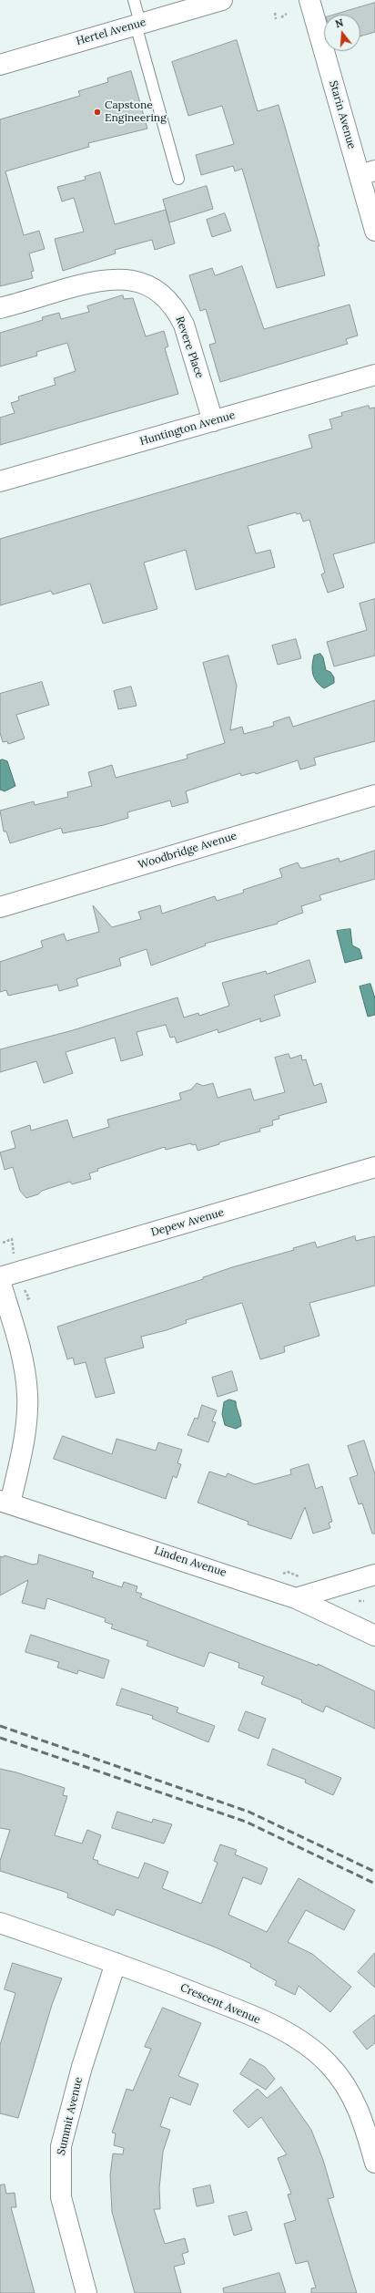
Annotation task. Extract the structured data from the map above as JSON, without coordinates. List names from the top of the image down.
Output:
{
  "streets": {
    "street": [
      "Hertel Avenue",
      "Starin Avenue",
      "Revere Place",
      "Huntington Avenue",
      "Woodbridge Avenue",
      "Depew Avenue",
      "Linden Avenue",
      "Crescent Avenue",
      "Summit Avenue"
    ]
  },
  "crossings": [
    ["Revere Place", "Huntington Avenue"],
    ["Crescent Avenue", "Summit Avenue"]
  ],
  "places": ["Capstone Engineering"],
  "north": "top"
}
